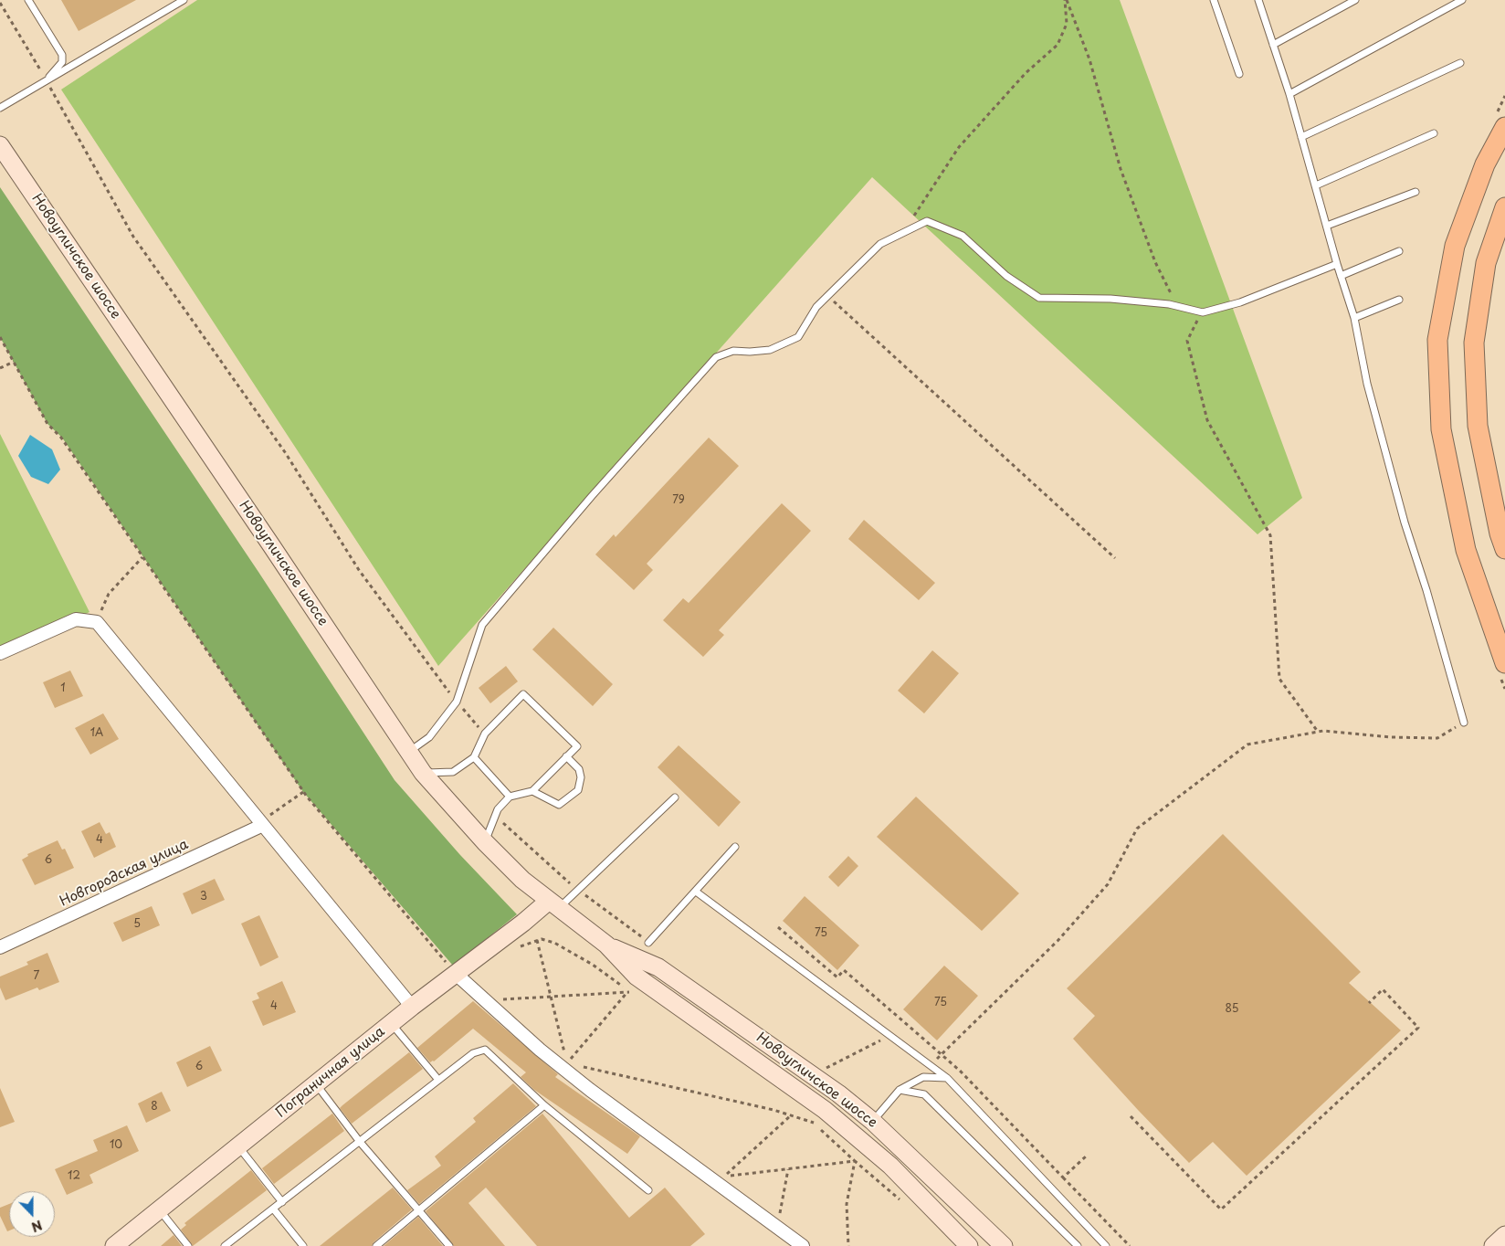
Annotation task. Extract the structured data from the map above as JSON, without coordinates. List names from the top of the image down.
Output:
{
  "streets": {
    "main road": ["Новоугличское шоссе", "Пограничная улица"],
    "street": ["Новгородская улица"]
  },
  "crossings": [
    ["Новоугличское шоссе", "Пограничная улица"]
  ],
  "house_numbers": [
    "79",
    "1",
    "1А",
    "4",
    "6",
    "3",
    "5",
    "75",
    "7",
    "75",
    "4",
    "85",
    "6",
    "8",
    "10",
    "12"
  ],
  "north": "bottom"
}
